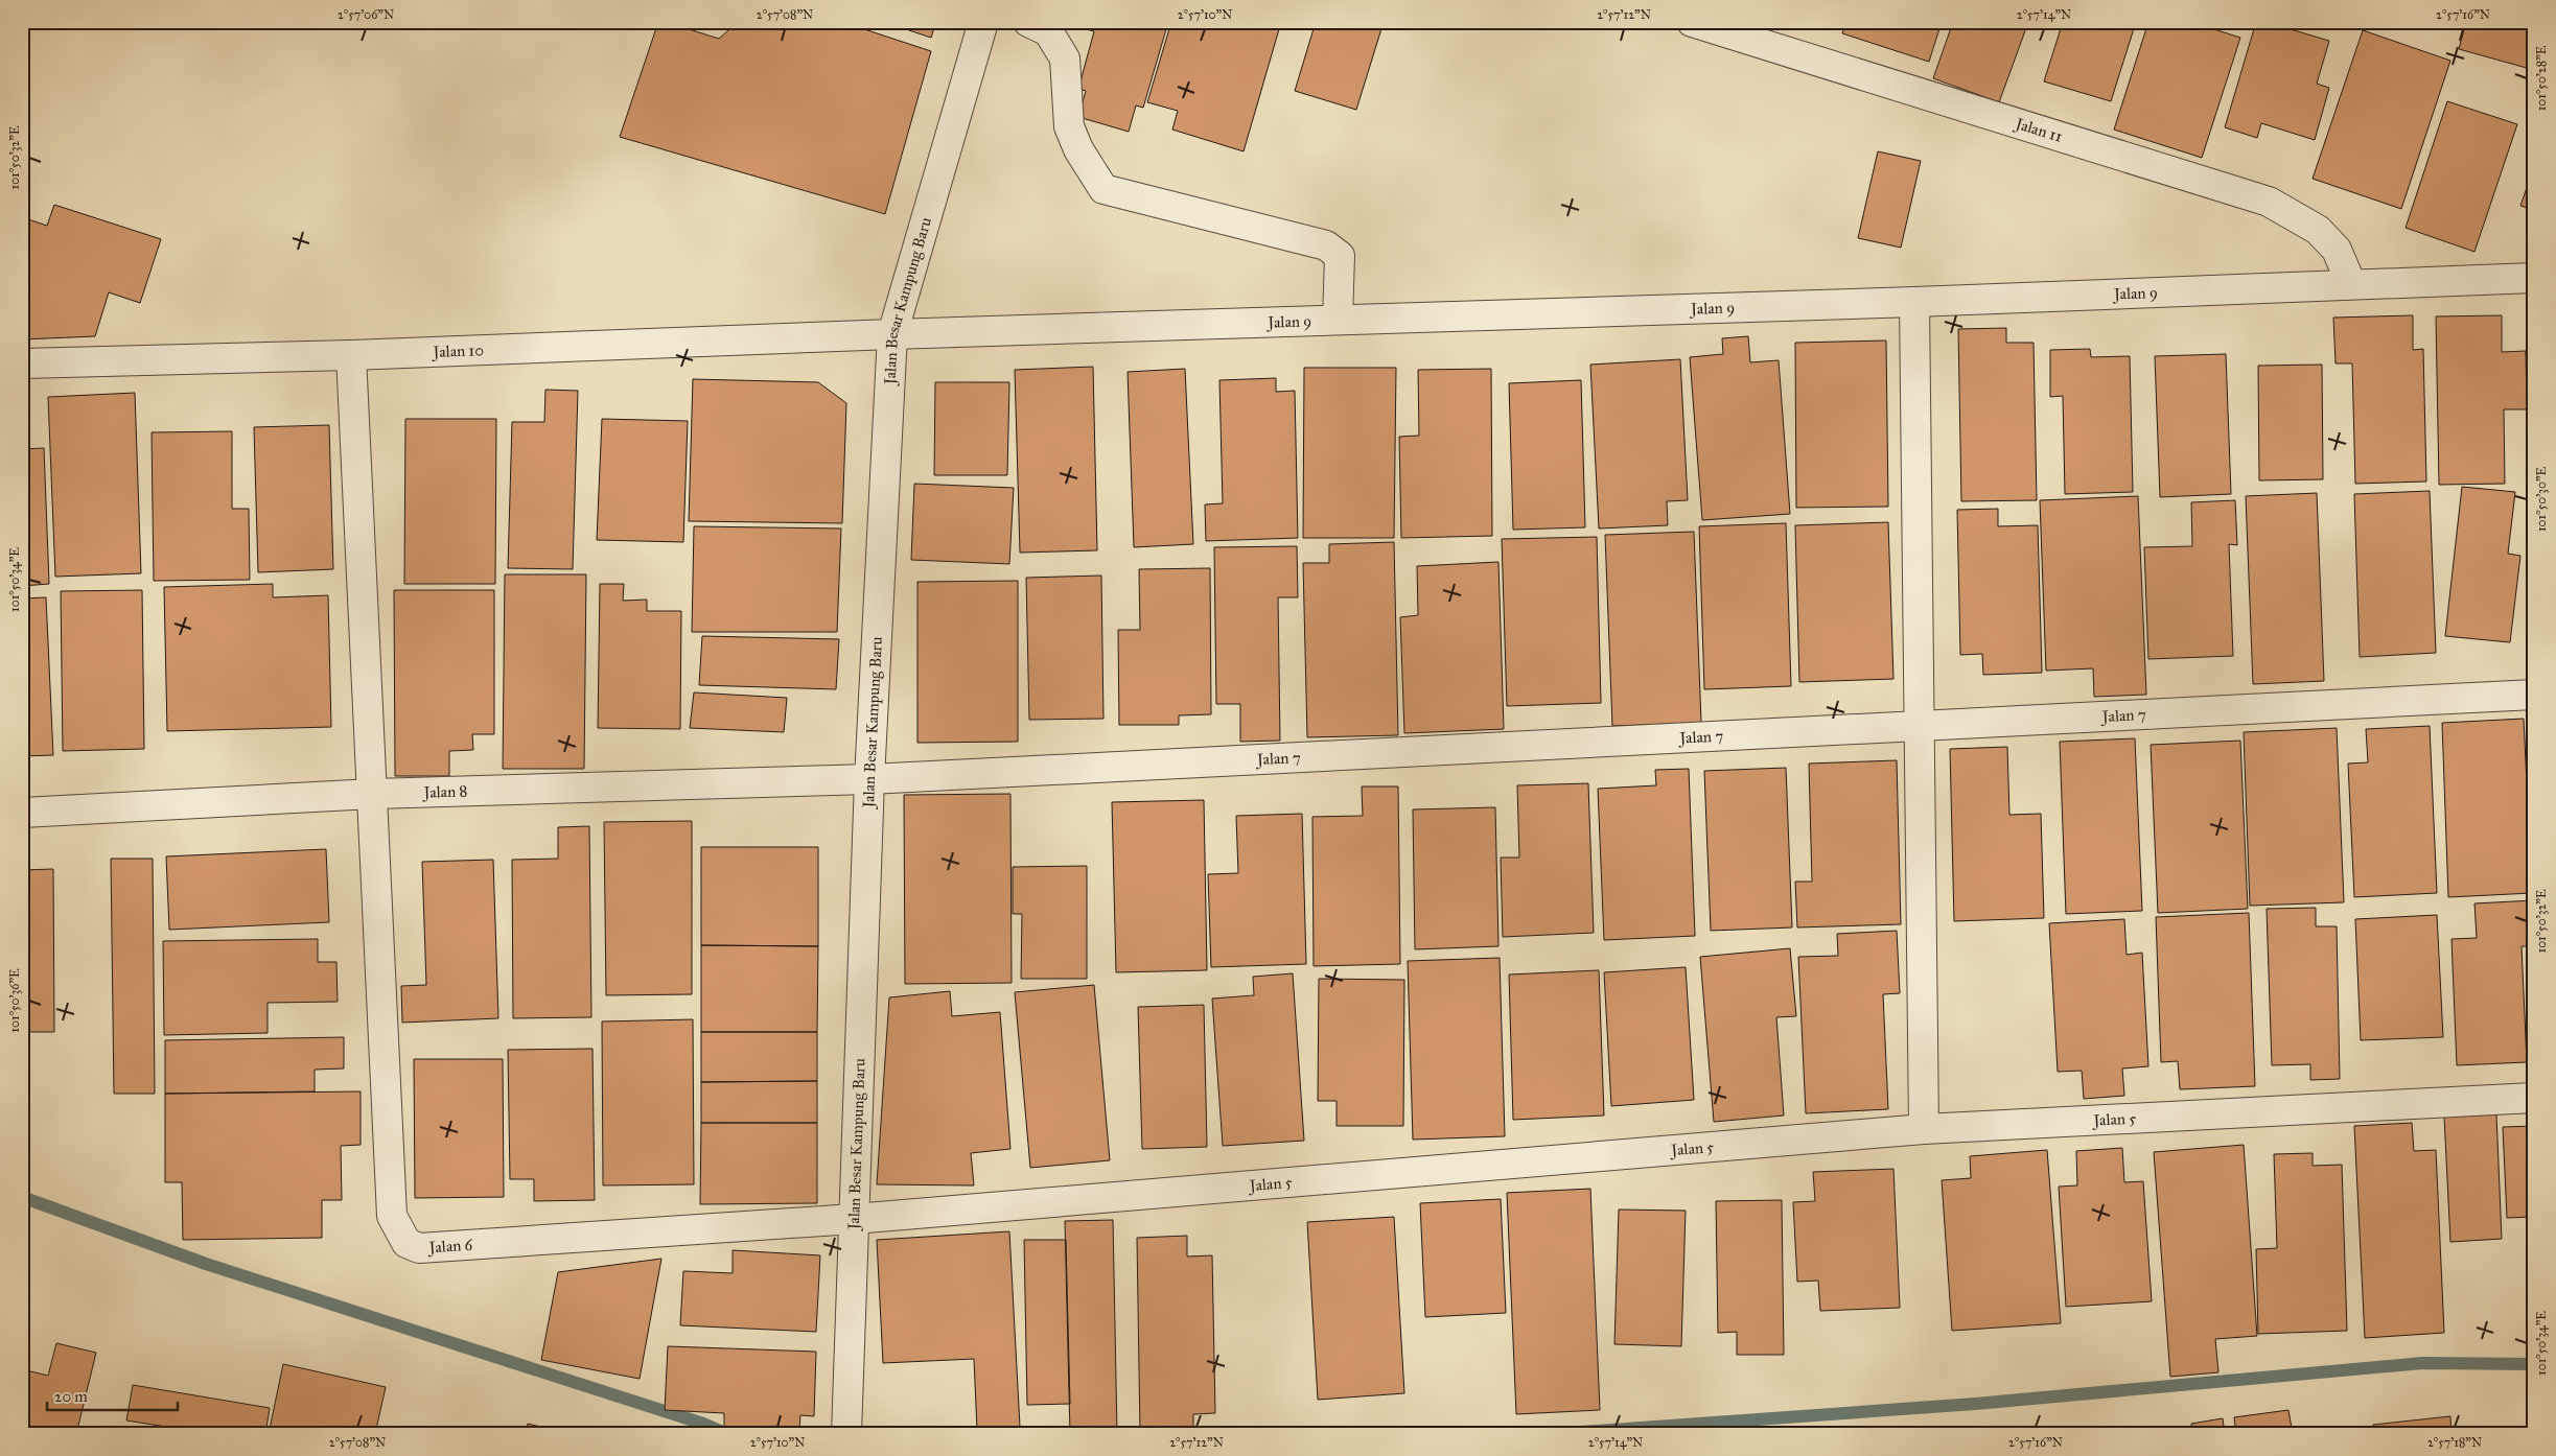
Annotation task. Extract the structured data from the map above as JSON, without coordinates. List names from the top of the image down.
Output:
{
  "streets": {
    "street": [
      "Jalan 11",
      "Jalan 9",
      "Jalan Besar Kampung Baru",
      "Jalan 10",
      "Jalan 7",
      "Jalan 8",
      "Jalan 5",
      "Jalan 6"
    ]
  },
  "crossings": [
    ["Jalan 11", "Jalan 9"],
    ["Jalan 9", "Jalan Besar Kampung Baru"],
    ["Jalan 9", "Jalan 10"],
    ["Jalan Besar Kampung Baru", "Jalan 10"],
    ["Jalan Besar Kampung Baru", "Jalan 7"],
    ["Jalan Besar Kampung Baru", "Jalan 8"],
    ["Jalan Besar Kampung Baru", "Jalan 5"],
    ["Jalan Besar Kampung Baru", "Jalan 6"],
    ["Jalan 7", "Jalan 8"],
    ["Jalan 8", "Jalan 6"],
    ["Jalan 5", "Jalan 6"]
  ],
  "scale_bar": "20 m",
  "coordinates": [
    "2°57'06\"N",
    "2°57'08\"N",
    "2°57'10\"N",
    "2°57'12\"N",
    "2°57'14\"N",
    "2°57'16\"N",
    "101°50'28\"E",
    "101°50'32\"E",
    "101°50'30\"E",
    "101°50'34\"E",
    "101°50'36\"E",
    "2°57'18\"N"
  ]
}
